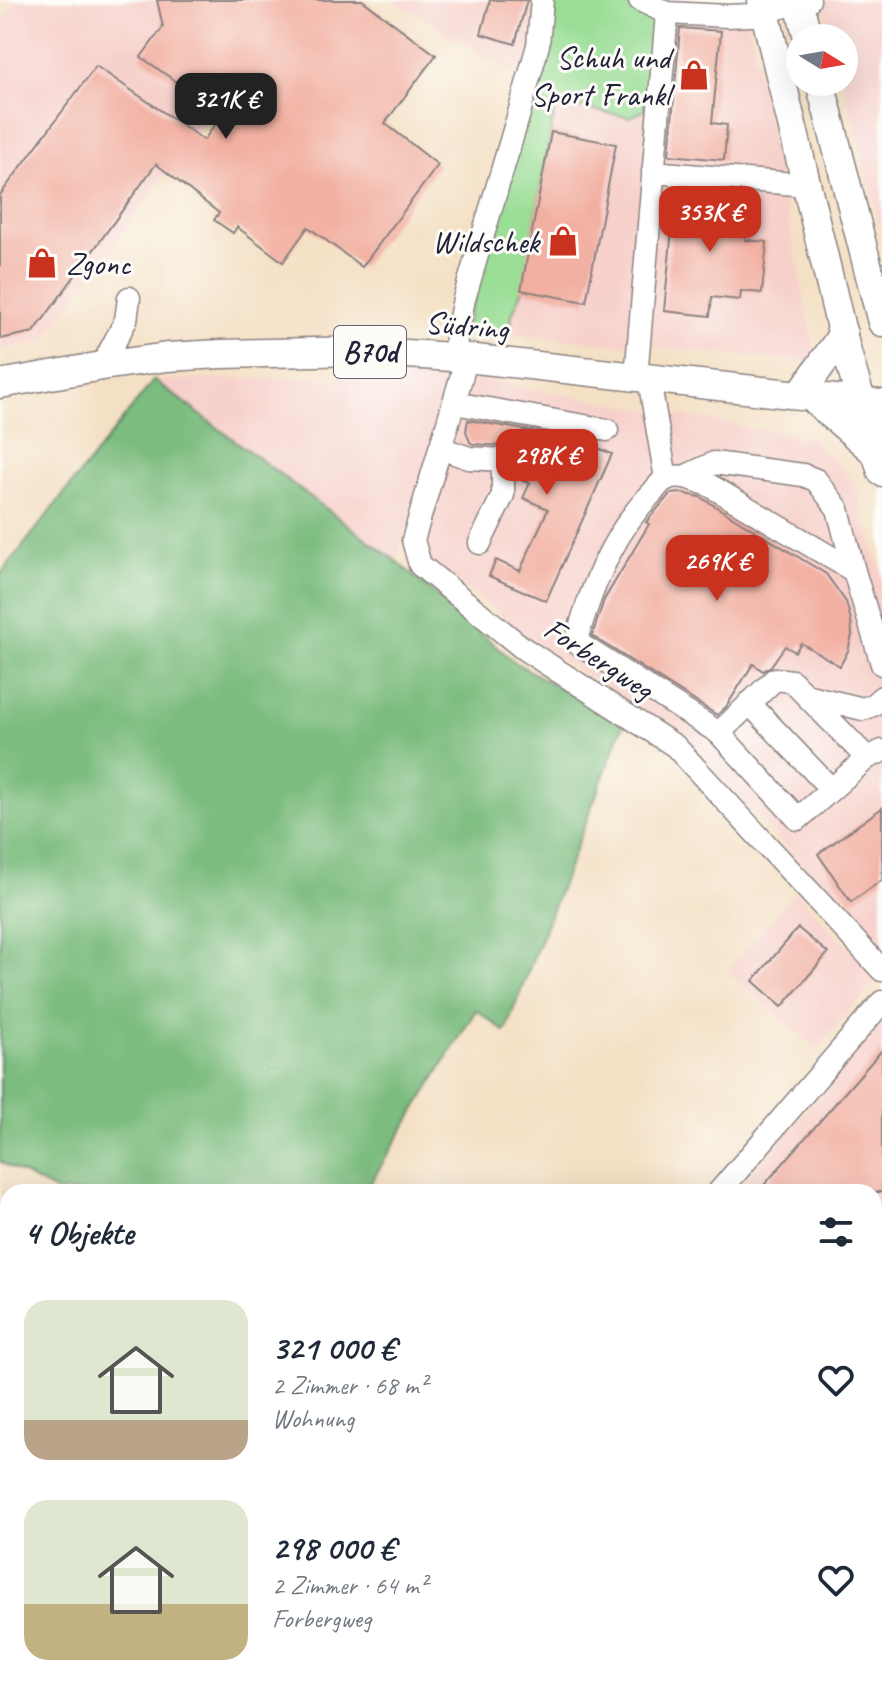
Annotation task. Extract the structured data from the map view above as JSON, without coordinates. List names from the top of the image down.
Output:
{
  "streets": {
    "main road": ["Südring", "B70d"],
    "street": ["Forbergweg"]
  },
  "crossings": [
    ["Südring", "Forbergweg"]
  ],
  "places": {
    "shop": ["Schuh und Sport Frankl", "Wildschek", "Zgonc"]
  },
  "north": "right",
  "page": {
    "price": [
      "321K €",
      "353K €",
      "298K €",
      "269K €"
    ],
    "heading": "4 Objekte",
    "list": [
      {
        "name": "321 000 €",
        "note": "2 Zimmer · 68 m² · Wohnung"
      },
      {
        "name": "298 000 €",
        "note": "2 Zimmer · 64 m² · Forbergweg"
      }
    ]
  }
}
